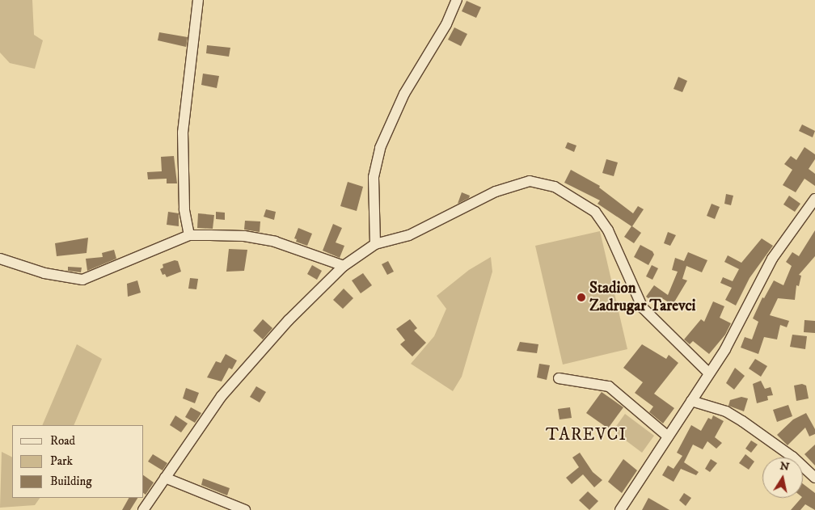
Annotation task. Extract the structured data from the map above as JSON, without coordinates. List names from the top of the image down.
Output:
{
  "districts": ["TAREVCI"],
  "places": ["Stadion Zadrugar Tarevci"],
  "legend": ["Road", "Park", "Building"],
  "north": "top"
}
